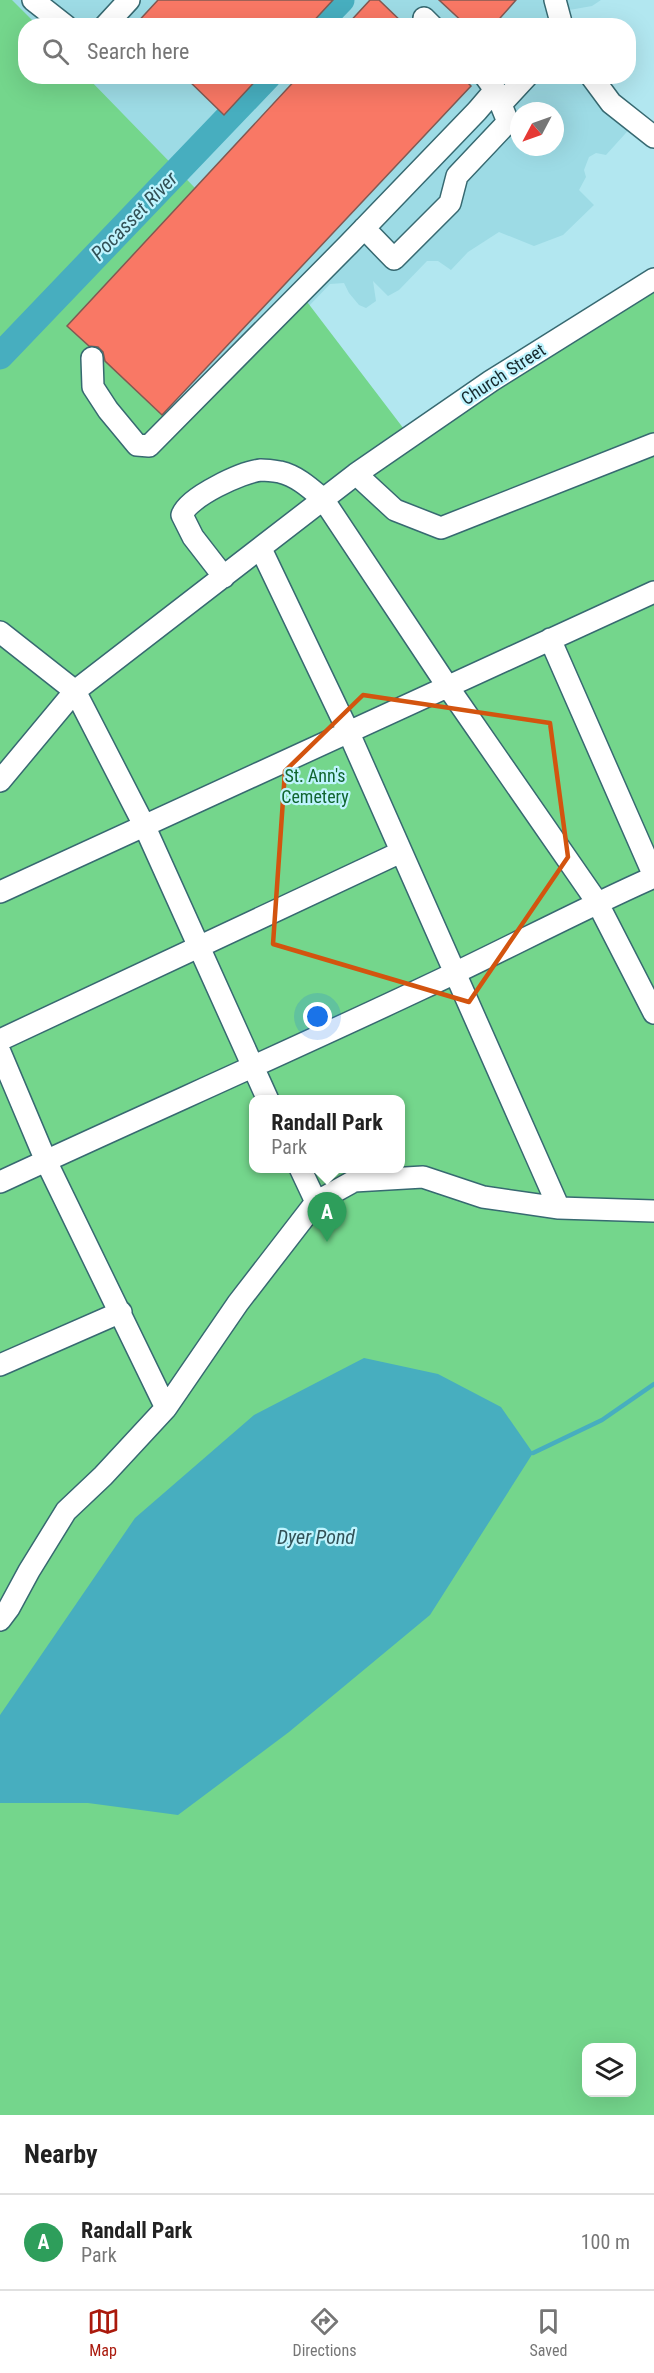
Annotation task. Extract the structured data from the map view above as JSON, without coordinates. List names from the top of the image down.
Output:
{
  "streets": {
    "street": ["Church Street"]
  },
  "water": ["Pocasset River", "Dyer Pond"],
  "parks": ["St. Ann's Cemetery"],
  "north": "bottom left",
  "page": {
    "search": "Search here",
    "popup": ["Randall Park", "Park"],
    "pins": "A",
    "heading": "Nearby",
    "list": [
      {
        "mark": "A",
        "name": "Randall Park",
        "note": "Park",
        "value": "100 m"
      }
    ],
    "nav": ["Map", "Directions", "Saved"]
  }
}
